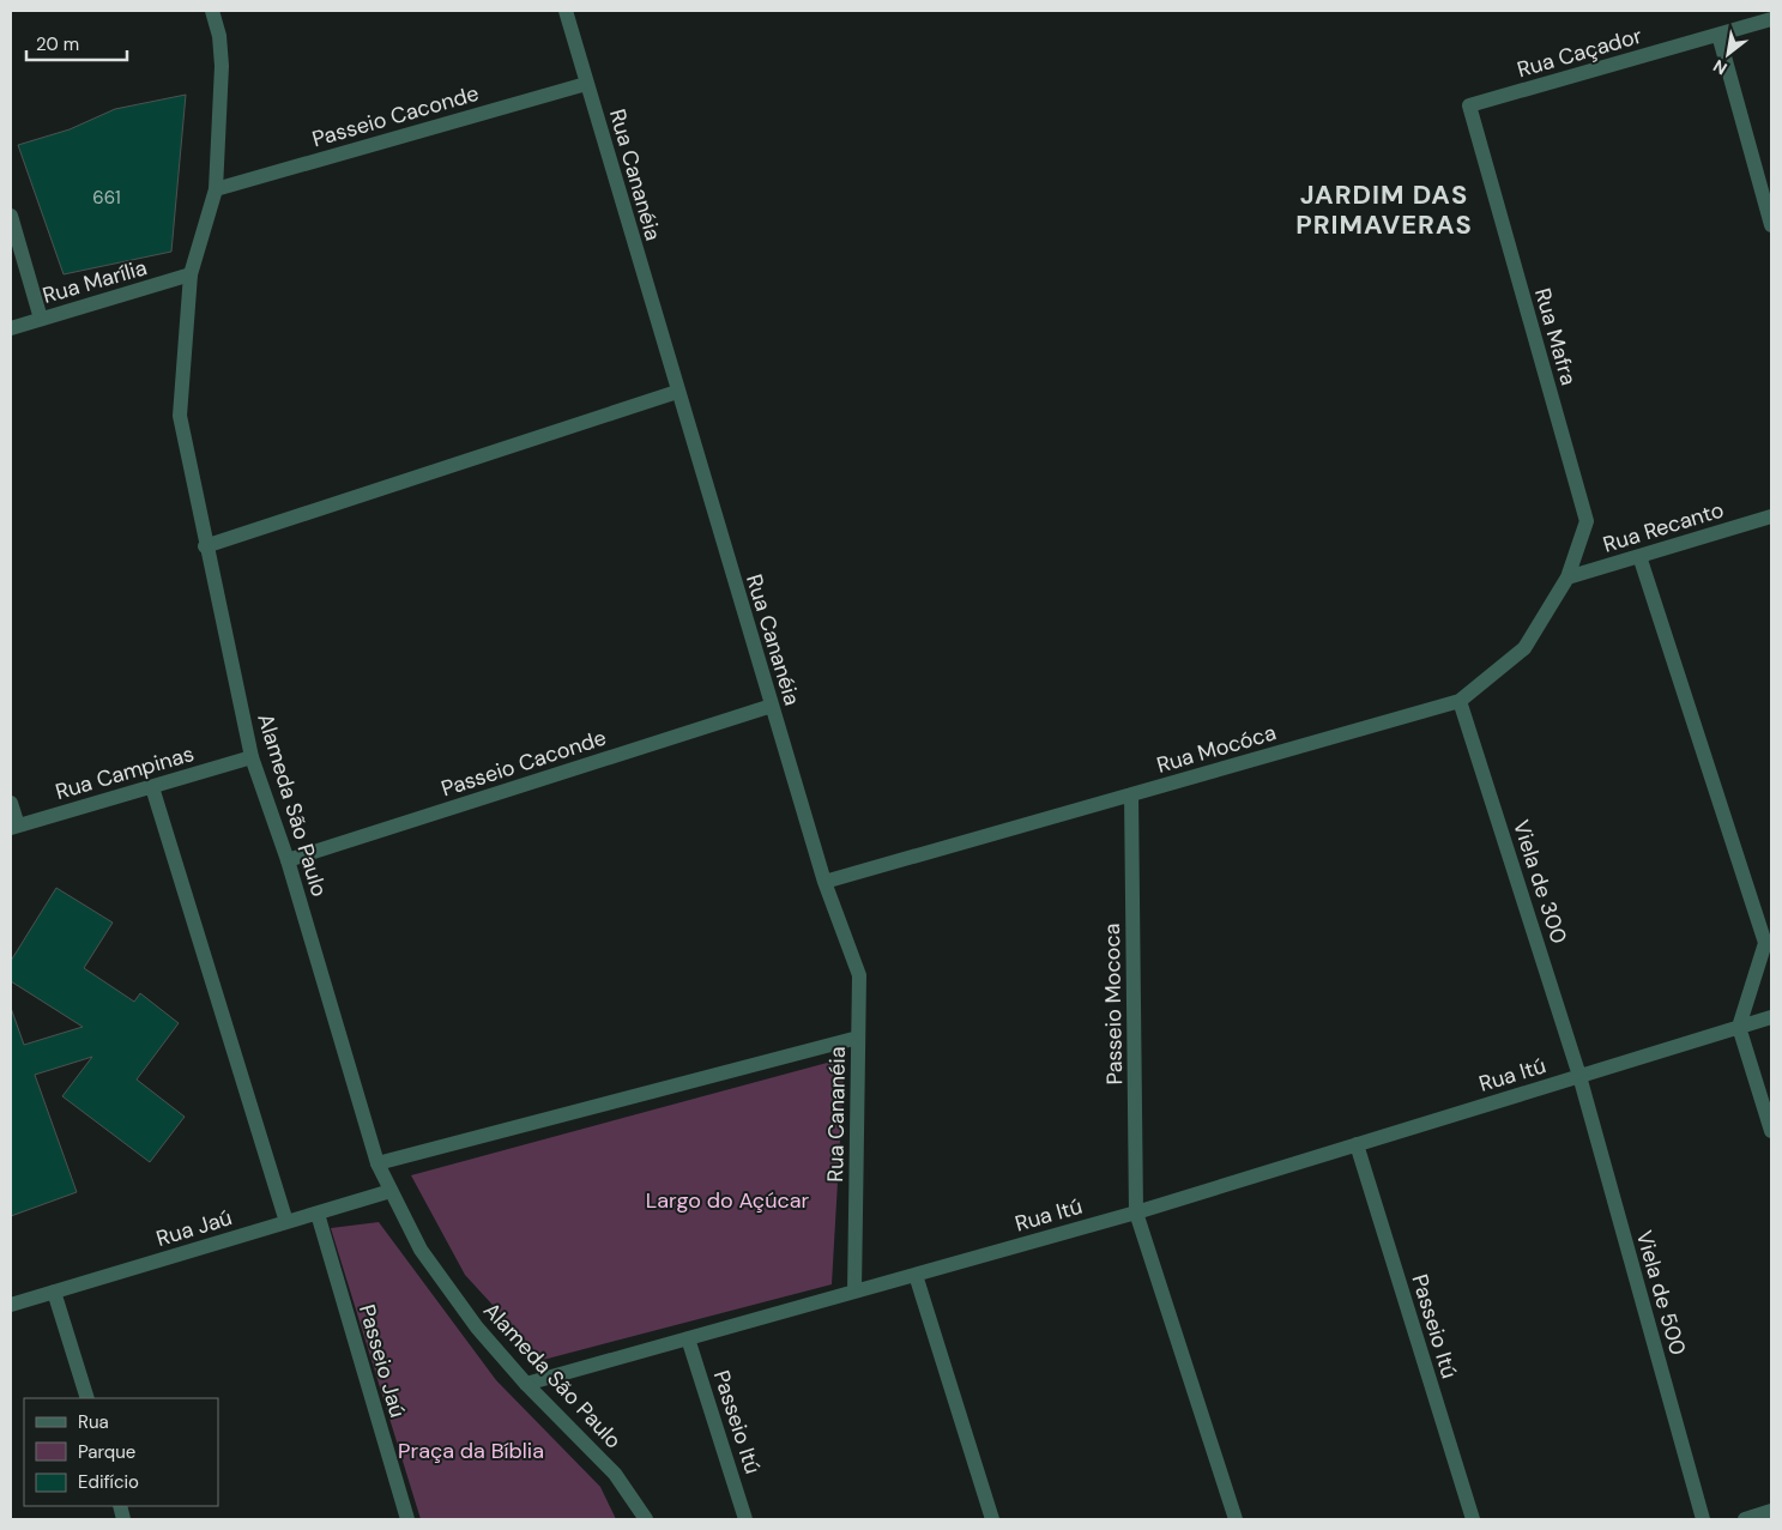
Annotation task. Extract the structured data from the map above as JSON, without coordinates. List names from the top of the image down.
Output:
{
  "streets": {
    "street": [
      "Rua Caçador",
      "Passeio Caconde",
      "Rua Cananéia",
      "Rua Marília",
      "Rua Mafra",
      "Rua Recanto",
      "Rua Mocóca",
      "Rua Campinas",
      "Alameda São Paulo",
      "Viela de 300",
      "Passeio Mococa",
      "Rua Itú",
      "Rua Jaú",
      "Viela de 500",
      "Passeio Itú",
      "Passeio Jaú"
    ]
  },
  "crossings": [
    ["Rua Caçador", "Rua Mafra"],
    ["Passeio Caconde", "Rua Cananéia"],
    ["Passeio Caconde", "Alameda São Paulo"],
    ["Rua Cananéia", "Rua Mocóca"],
    ["Rua Cananéia", "Rua Itú"],
    ["Rua Marília", "Alameda São Paulo"],
    ["Rua Mafra", "Rua Recanto"],
    ["Rua Mafra", "Rua Mocóca"],
    ["Rua Recanto", "Rua Mocóca"],
    ["Rua Mocóca", "Viela de 300"],
    ["Rua Mocóca", "Passeio Mococa"],
    ["Rua Campinas", "Alameda São Paulo"],
    ["Alameda São Paulo", "Rua Itú"],
    ["Alameda São Paulo", "Rua Jaú"],
    ["Viela de 300", "Rua Itú"],
    ["Viela de 300", "Viela de 500"],
    ["Passeio Mococa", "Rua Itú"],
    ["Rua Itú", "Viela de 500"],
    ["Rua Itú", "Passeio Itú"],
    ["Rua Jaú", "Passeio Jaú"]
  ],
  "districts": ["JARDIM DAS PRIMAVERAS"],
  "parks": ["Largo do Açúcar", "Praça da Bíblia"],
  "house_numbers": ["661"],
  "legend": ["Rua", "Parque", "Edifício"],
  "scale_bar": "20 m",
  "north": "bottom left"
}
